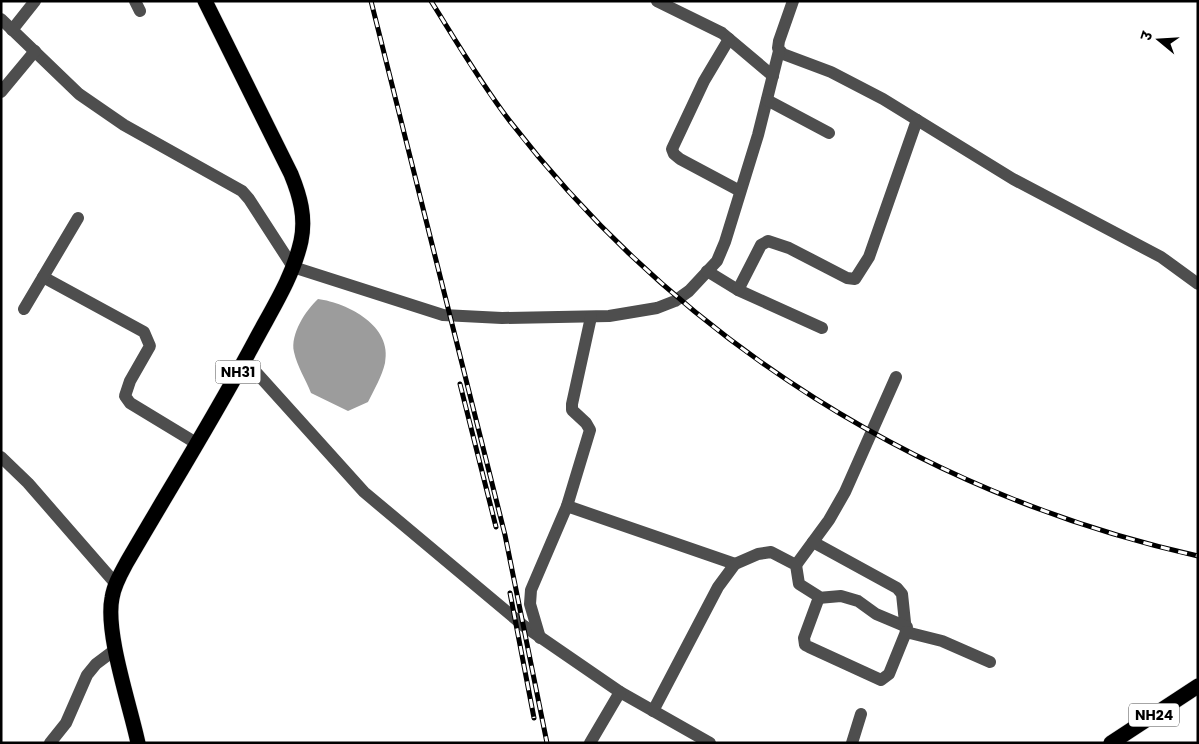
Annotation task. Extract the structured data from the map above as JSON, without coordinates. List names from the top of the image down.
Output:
{
  "streets": {
    "highway": ["NH31", "NH24"]
  },
  "north": "left"
}
